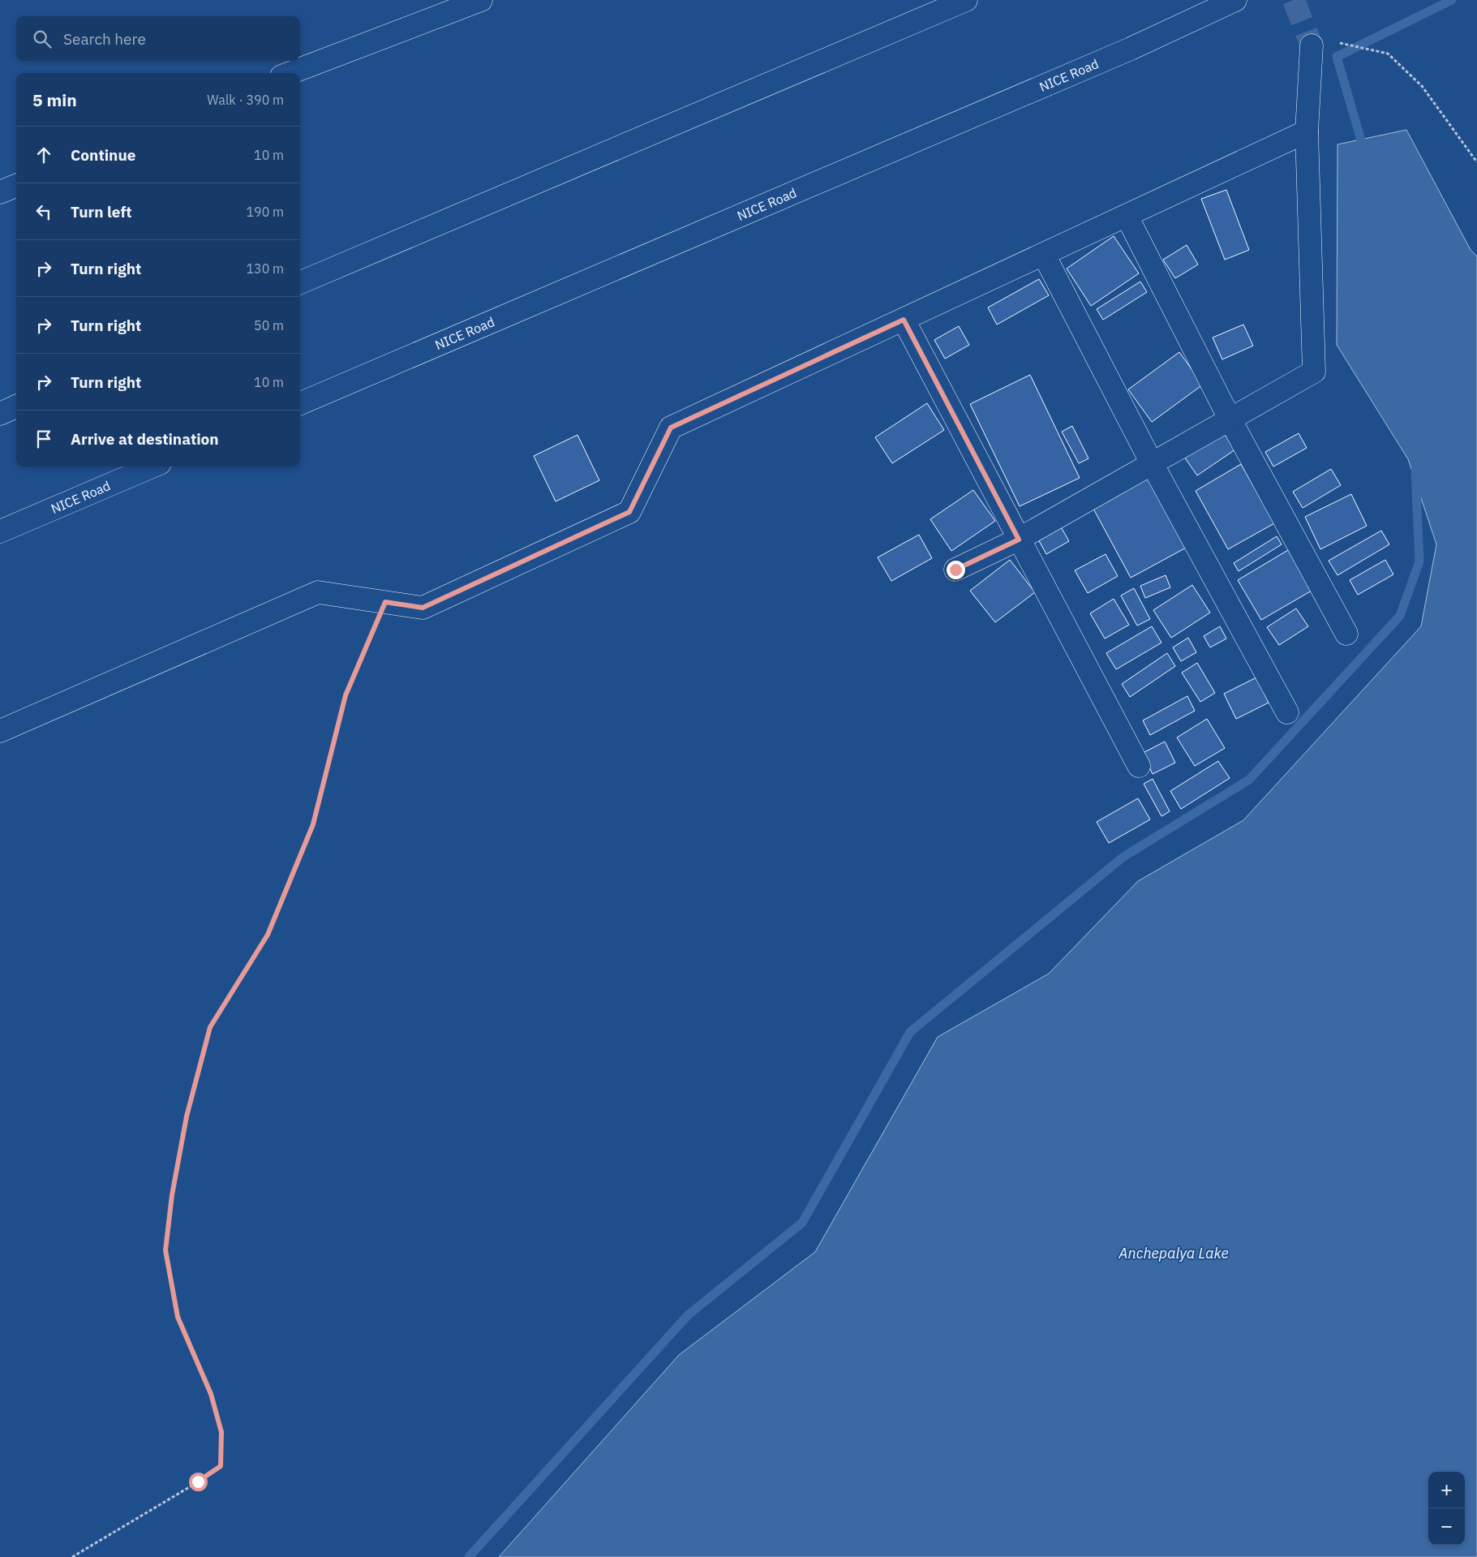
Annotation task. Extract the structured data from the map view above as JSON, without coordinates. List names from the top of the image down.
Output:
{
  "streets": {
    "main road": ["NICE Road"]
  },
  "water": ["Anchepalya Lake"],
  "page": {
    "search": "Search here",
    "heading": ["5 min", "Walk · 390 m"],
    "list": [
      ["Continue", "10 m"],
      ["Turn left", "190 m"],
      ["Turn right", "130 m"],
      ["Turn right", "50 m"],
      ["Turn right", "10 m"],
      "Arrive at destination"
    ],
    "map_buttons": ["+", "−"]
  }
}
